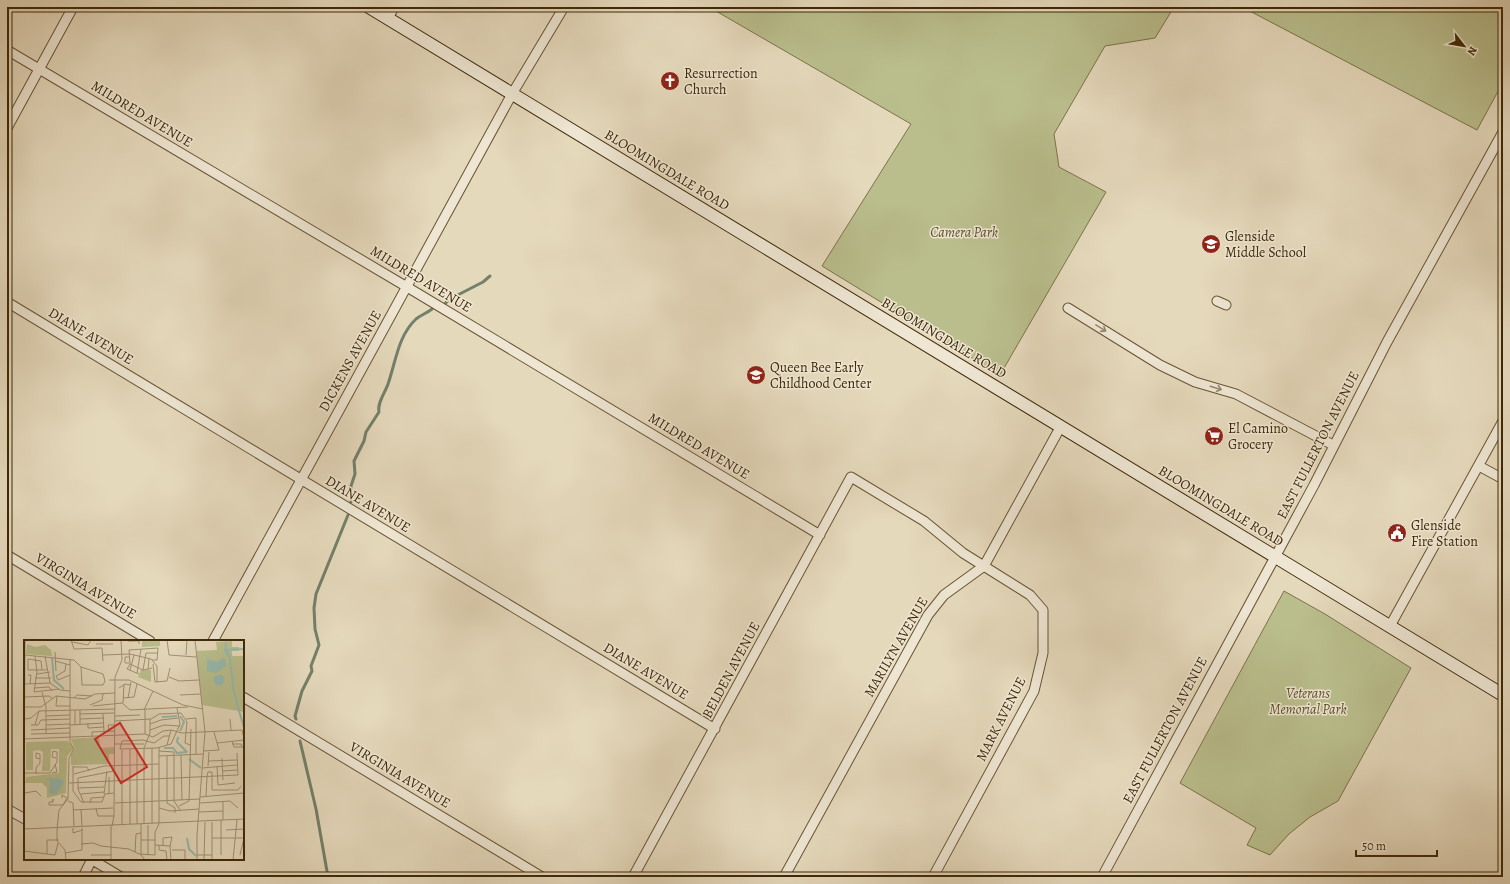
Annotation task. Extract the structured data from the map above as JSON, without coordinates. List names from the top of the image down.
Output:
{
  "streets": {
    "main road": ["BLOOMINGDALE ROAD"],
    "street": [
      "MILDRED AVENUE",
      "DIANE AVENUE",
      "DICKENS AVENUE",
      "EAST FULLERTON AVENUE",
      "VIRGINIA AVENUE",
      "MARILYN AVENUE",
      "BELDEN AVENUE",
      "MARK AVENUE"
    ]
  },
  "crossings": [
    ["MILDRED AVENUE", "DICKENS AVENUE"],
    ["MILDRED AVENUE", "BELDEN AVENUE"],
    ["BLOOMINGDALE ROAD", "DICKENS AVENUE"],
    ["BLOOMINGDALE ROAD", "EAST FULLERTON AVENUE"],
    ["BLOOMINGDALE ROAD", "MARILYN AVENUE"],
    ["DIANE AVENUE", "DICKENS AVENUE"],
    ["DIANE AVENUE", "BELDEN AVENUE"],
    ["MARILYN AVENUE", "MARK AVENUE"],
    ["BELDEN AVENUE", "MARK AVENUE"]
  ],
  "parks": ["Camera Park", "Veterans Memorial Park"],
  "places": {
    "church": ["Resurrection Church"],
    "school or university": ["Glenside Middle School", "Queen Bee Early Childhood Center"],
    "supermarket": ["El Camino Grocery"],
    "public building": ["Glenside Fire Station"]
  },
  "scale_bar": "50 m",
  "north": "bottom right"
}
